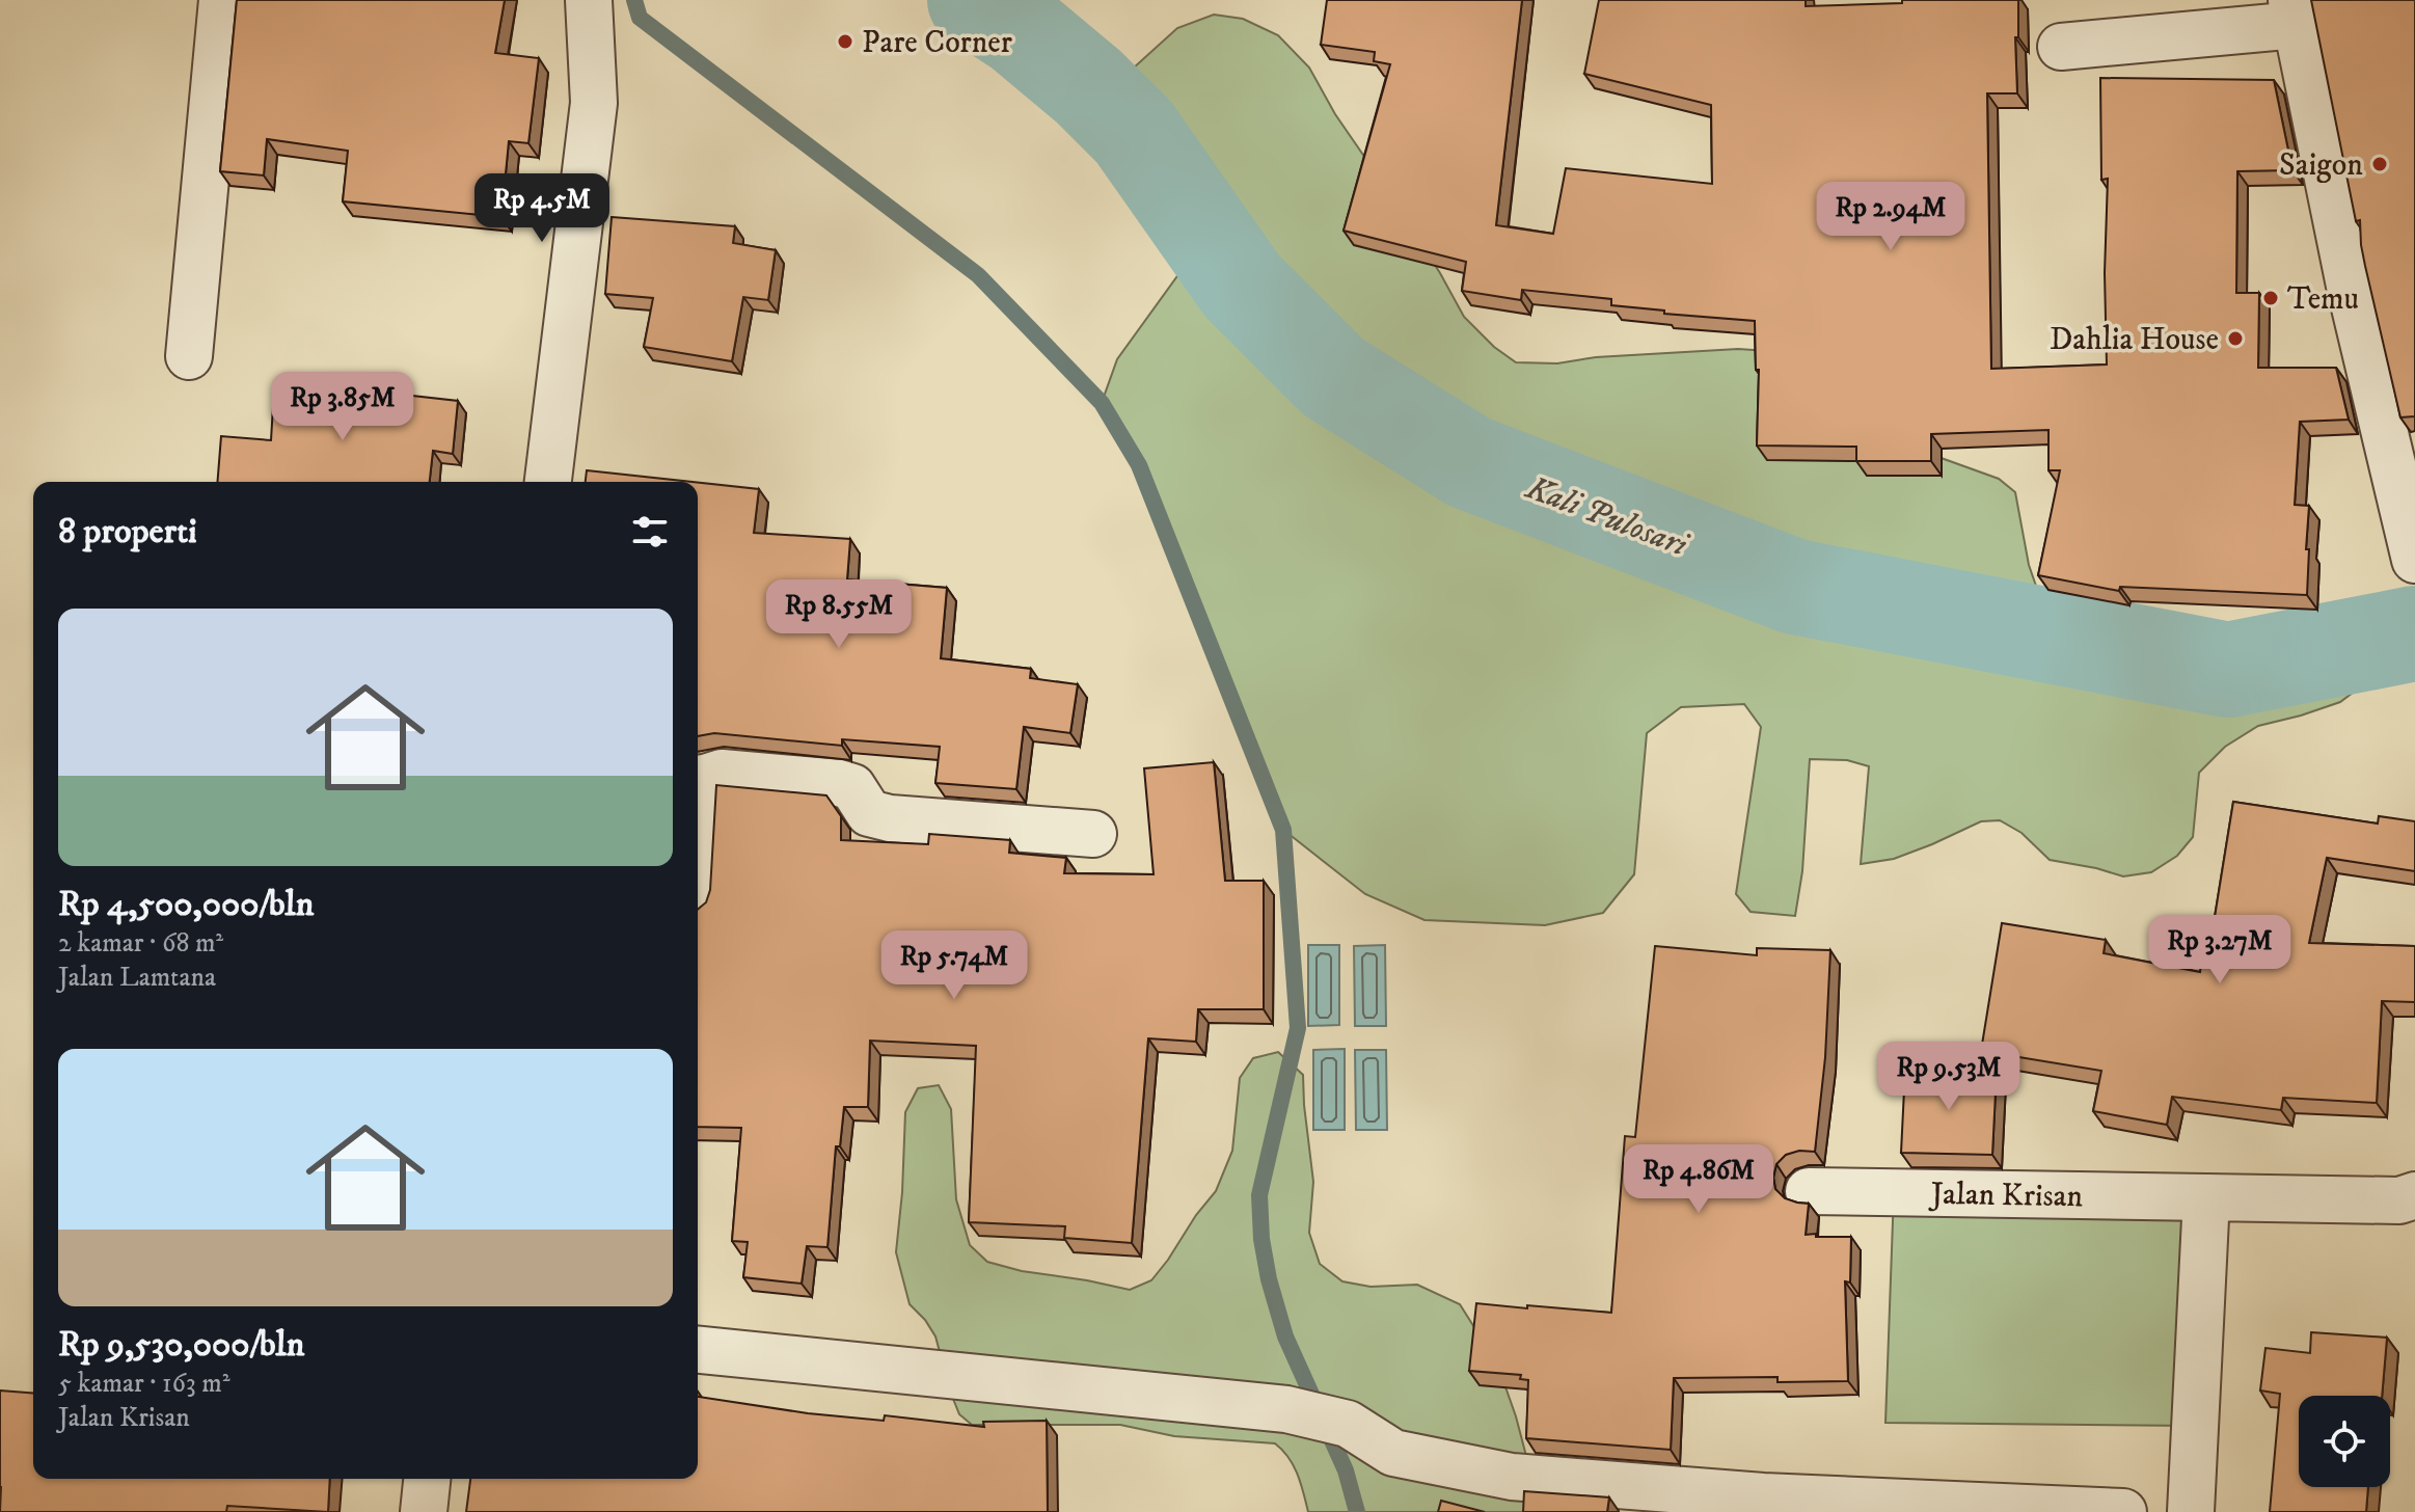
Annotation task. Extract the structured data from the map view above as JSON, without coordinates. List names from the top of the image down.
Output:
{
  "streets": {
    "street": ["Jalan Krisan"]
  },
  "water": ["Kali Pulosari"],
  "places": [
    "Pare Corner",
    "Saigon",
    "Temu",
    "Dahlia House"
  ],
  "page": {
    "price": [
      "Rp 4.5M",
      "Rp 2.94M",
      "Rp 3.85M",
      "Rp 8.55M",
      "Rp 3.27M",
      "Rp 5.74M",
      "Rp 9.53M",
      "Rp 4.86M"
    ],
    "heading": "8 properti",
    "list": [
      {
        "name": "Rp 4,500,000/bln",
        "note": "2 kamar · 68 m² · Jalan Lamtana"
      },
      {
        "name": "Rp 9,530,000/bln",
        "note": "5 kamar · 163 m² · Jalan Krisan"
      }
    ]
  }
}
